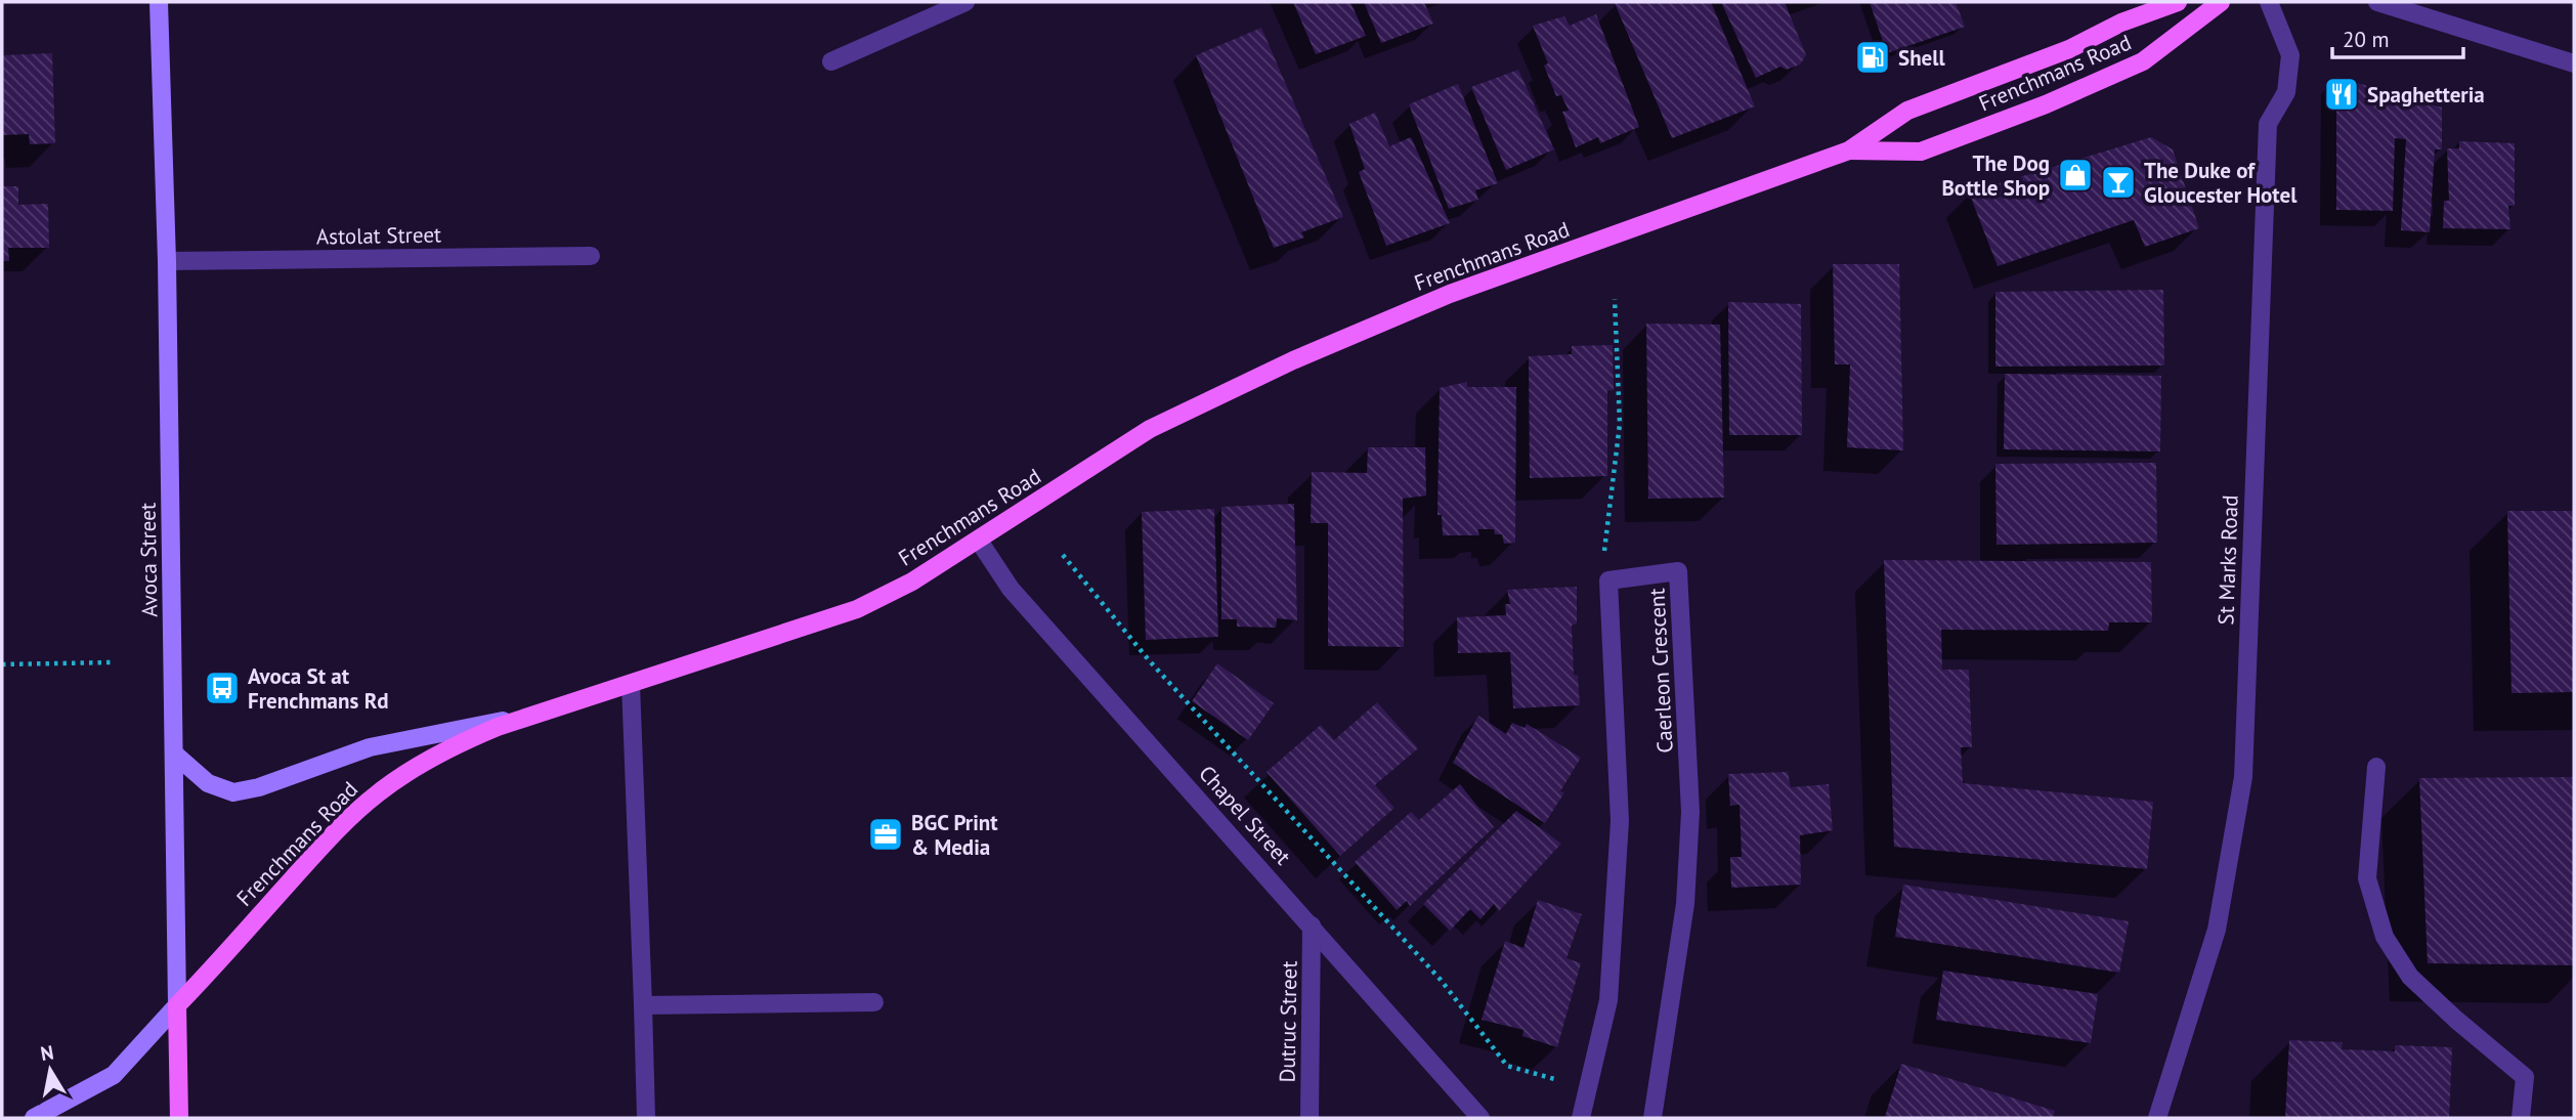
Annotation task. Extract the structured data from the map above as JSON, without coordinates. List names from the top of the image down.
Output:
{
  "streets": {
    "main road": ["Frenchmans Road", "Avoca Street"],
    "street": [
      "Astolat Street",
      "St Marks Road",
      "Caerleon Crescent",
      "Chapel Street",
      "Dutruc Street"
    ]
  },
  "crossings": [
    ["Frenchmans Road", "Avoca Street"],
    ["Frenchmans Road", "Chapel Street"],
    ["Astolat Street", "Avoca Street"],
    ["Chapel Street", "Dutruc Street"]
  ],
  "places": {
    "fuel station": ["Shell"],
    "restaurant": ["Spaghetteria"],
    "shop": ["The Dog Bottle Shop"],
    "bar": ["The Duke of Gloucester Hotel"],
    "bus stop": ["Avoca St at Frenchmans Rd"],
    "office": ["BGC Print & Media"]
  },
  "scale_bar": "20 m",
  "north": "top"
}
